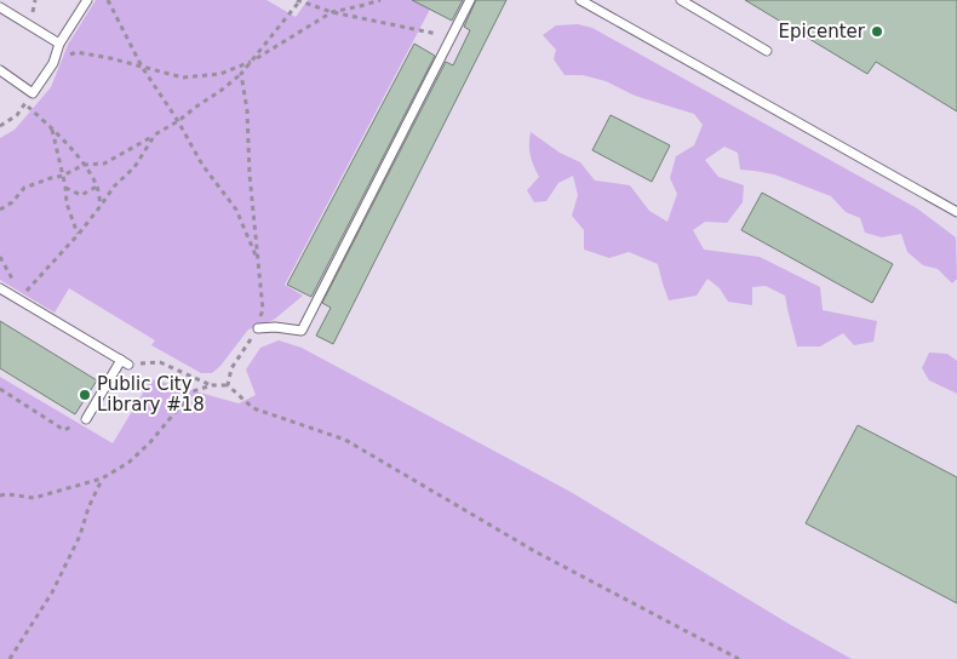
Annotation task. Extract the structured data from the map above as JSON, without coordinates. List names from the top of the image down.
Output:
{
  "places": ["Epicenter", "Public City Library #18"]
}
